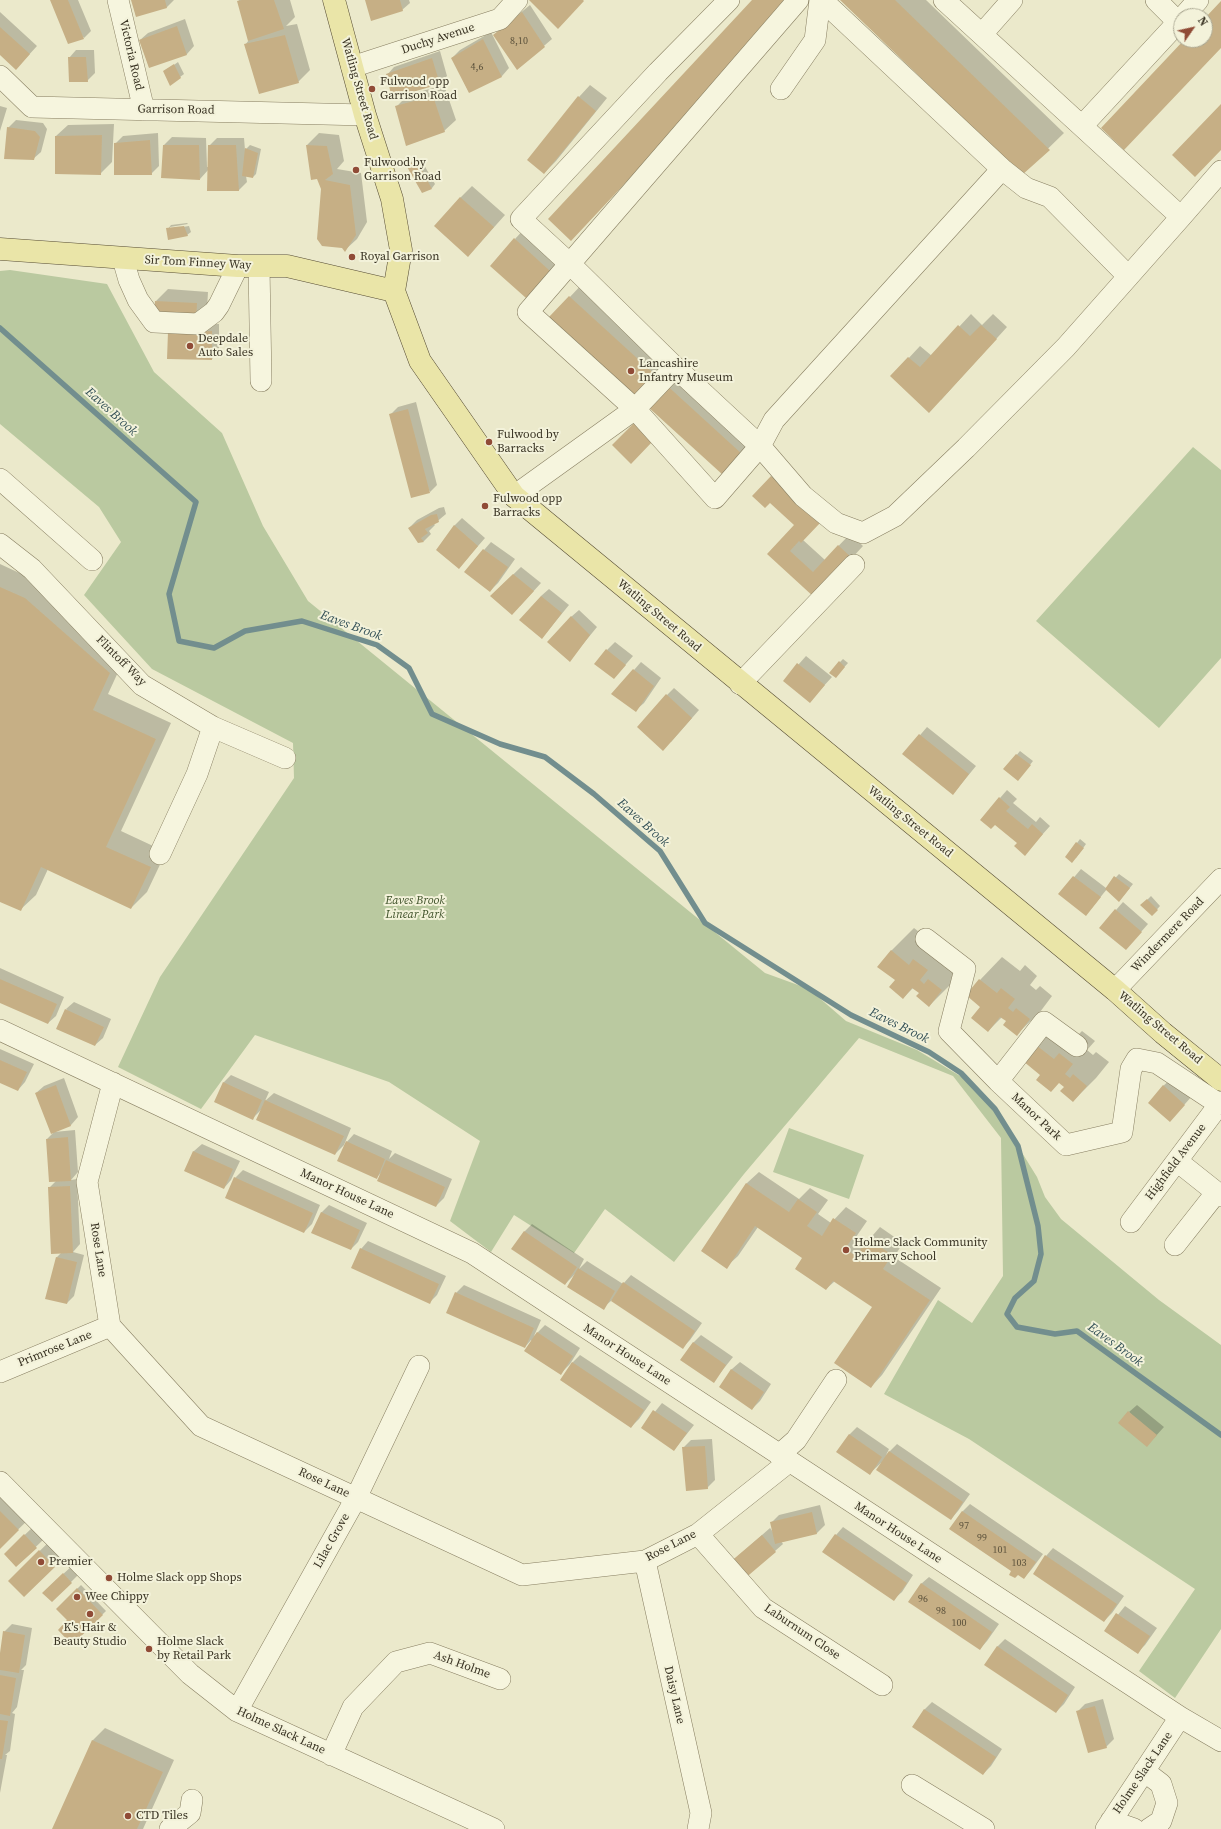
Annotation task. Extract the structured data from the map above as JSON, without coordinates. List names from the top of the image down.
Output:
{
  "streets": {
    "main road": ["Watling Street Road", "Sir Tom Finney Way"],
    "street": [
      "Duchy Avenue",
      "Victoria Road",
      "Garrison Road",
      "Flintoff Way",
      "Windermere Road",
      "Manor Park",
      "Highfield Avenue",
      "Manor House Lane",
      "Rose Lane",
      "Primrose Lane",
      "Lilac Grove",
      "Laburnum Close",
      "Ash Holme",
      "Daisy Lane",
      "Holme Slack Lane"
    ]
  },
  "crossings": [
    ["Duchy Avenue", "Watling Street Road"],
    ["Victoria Road", "Garrison Road"],
    ["Watling Street Road", "Garrison Road"],
    ["Watling Street Road", "Sir Tom Finney Way"],
    ["Watling Street Road", "Windermere Road"],
    ["Manor Park", "Highfield Avenue"],
    ["Manor House Lane", "Rose Lane"],
    ["Manor House Lane", "Holme Slack Lane"],
    ["Rose Lane", "Primrose Lane"],
    ["Rose Lane", "Lilac Grove"],
    ["Rose Lane", "Laburnum Close"],
    ["Rose Lane", "Daisy Lane"],
    ["Lilac Grove", "Holme Slack Lane"],
    ["Ash Holme", "Holme Slack Lane"]
  ],
  "water": ["Eaves Brook"],
  "parks": ["Eaves Brook Linear Park"],
  "places": [
    "Fulwood opp Garrison Road",
    "Fulwood by Garrison Road",
    "Royal Garrison",
    "Deepdale Auto Sales",
    "Lancashire Infantry Museum",
    "Fulwood by Barracks",
    "Fulwood opp Barracks",
    "Holme Slack Community Primary School",
    "Premier",
    "Holme Slack opp Shops",
    "Wee Chippy",
    "K's Hair & Beauty Studio",
    "Holme Slack by Retail Park",
    "CTD Tiles"
  ],
  "house_numbers": [
    "8,10",
    "4,6",
    "97",
    "99",
    "101",
    "103",
    "96",
    "98",
    "100"
  ],
  "north": "top right"
}
